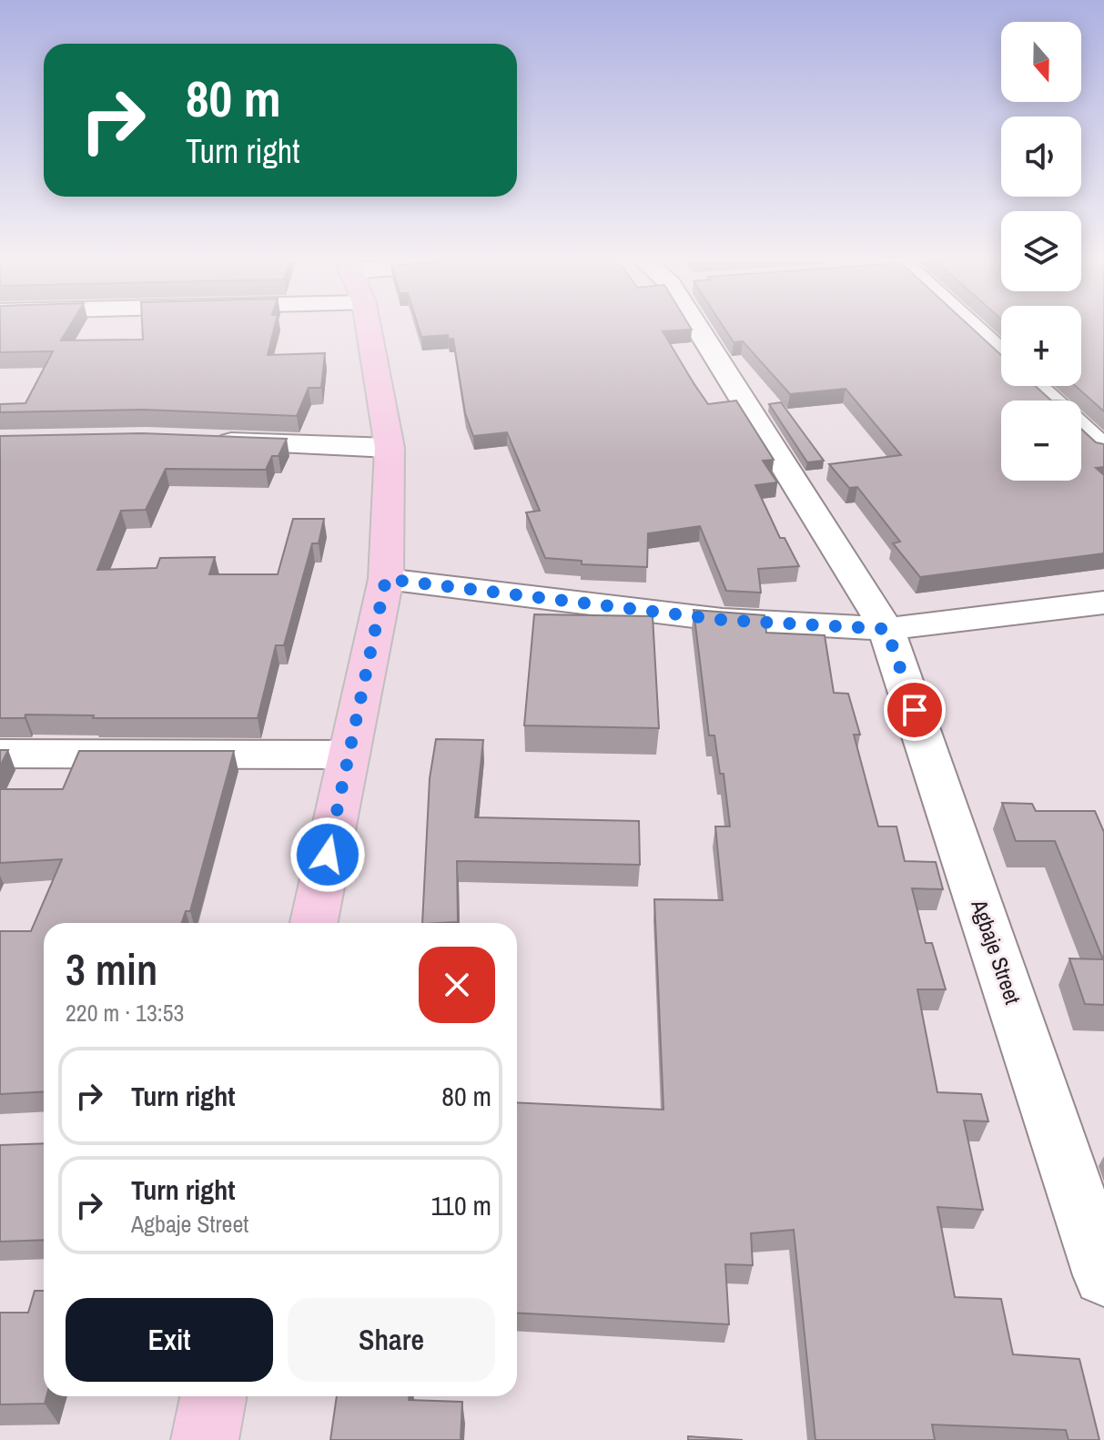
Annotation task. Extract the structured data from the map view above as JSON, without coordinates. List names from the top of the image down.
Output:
{
  "streets": {
    "street": ["Agbaje Street"]
  },
  "north": "bottom",
  "page": {
    "map_buttons": ["+", "−"],
    "turn": ["80 m", "Turn right"],
    "heading": ["3 min", "220 m · 13:53"],
    "list": [
      {
        "name": "Turn right",
        "value": "80 m"
      },
      {
        "name": "Turn right",
        "note": "Agbaje Street",
        "value": "110 m"
      }
    ],
    "buttons": ["Exit", "Share"]
  }
}
